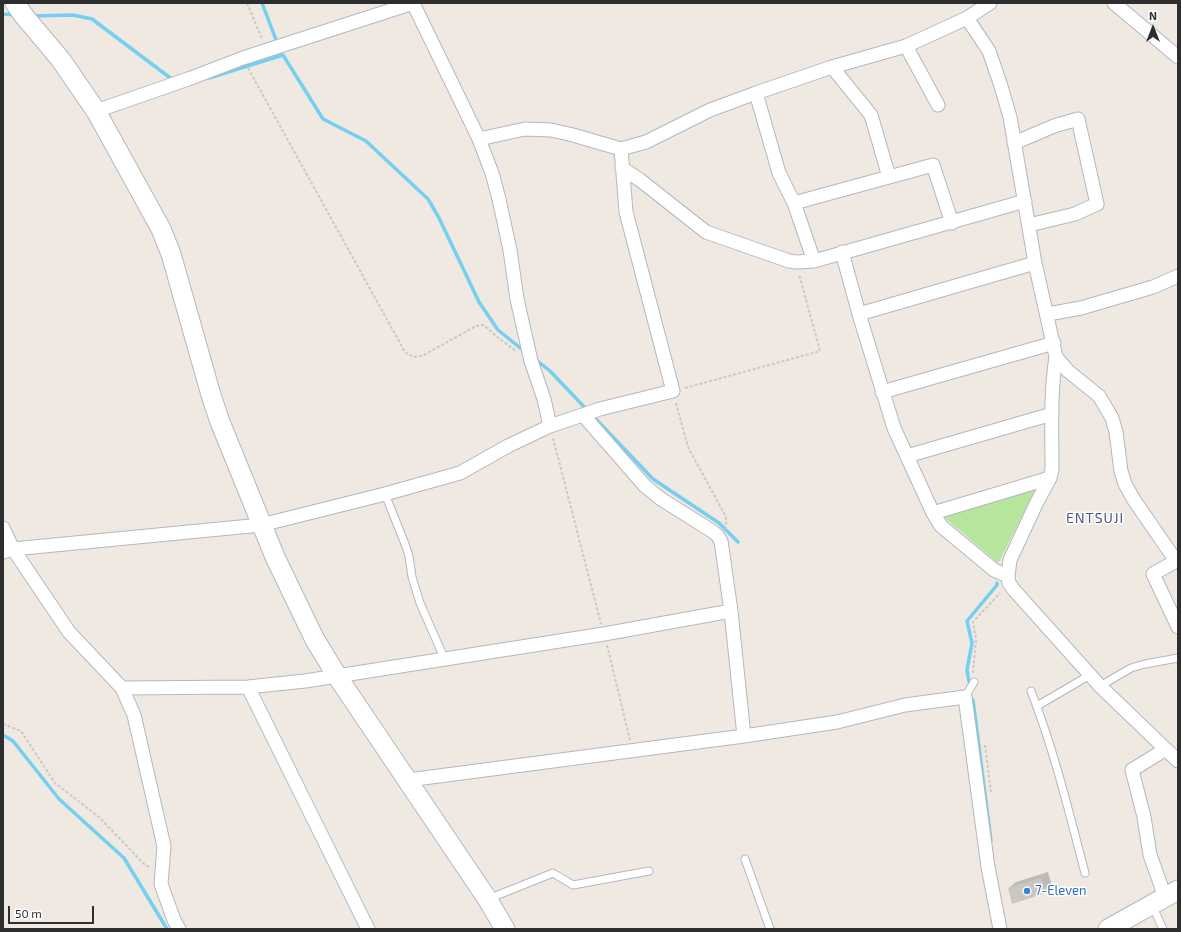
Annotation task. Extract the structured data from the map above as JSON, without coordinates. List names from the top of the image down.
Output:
{
  "districts": ["ENTSUJI"],
  "places": ["7-Eleven"],
  "scale_bar": "50 m",
  "north": "top"
}
